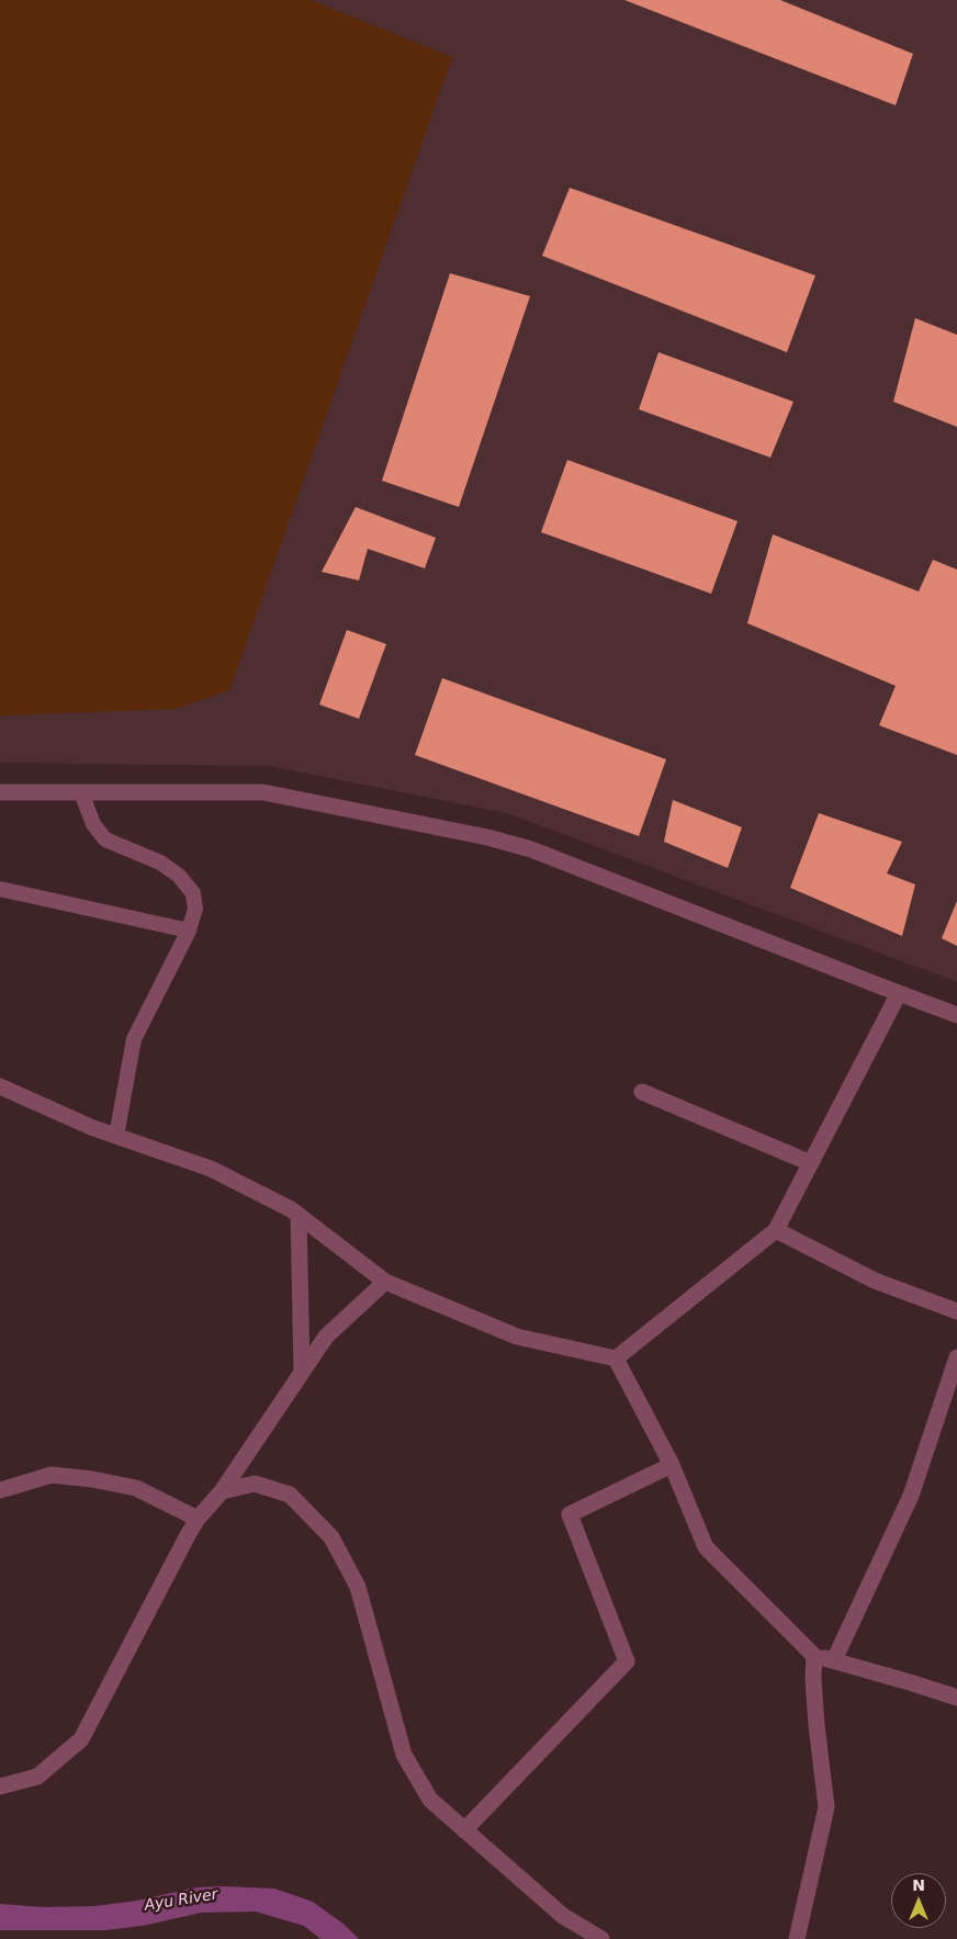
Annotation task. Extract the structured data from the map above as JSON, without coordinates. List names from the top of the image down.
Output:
{
  "water": ["Ayu River"],
  "north": "top"
}
